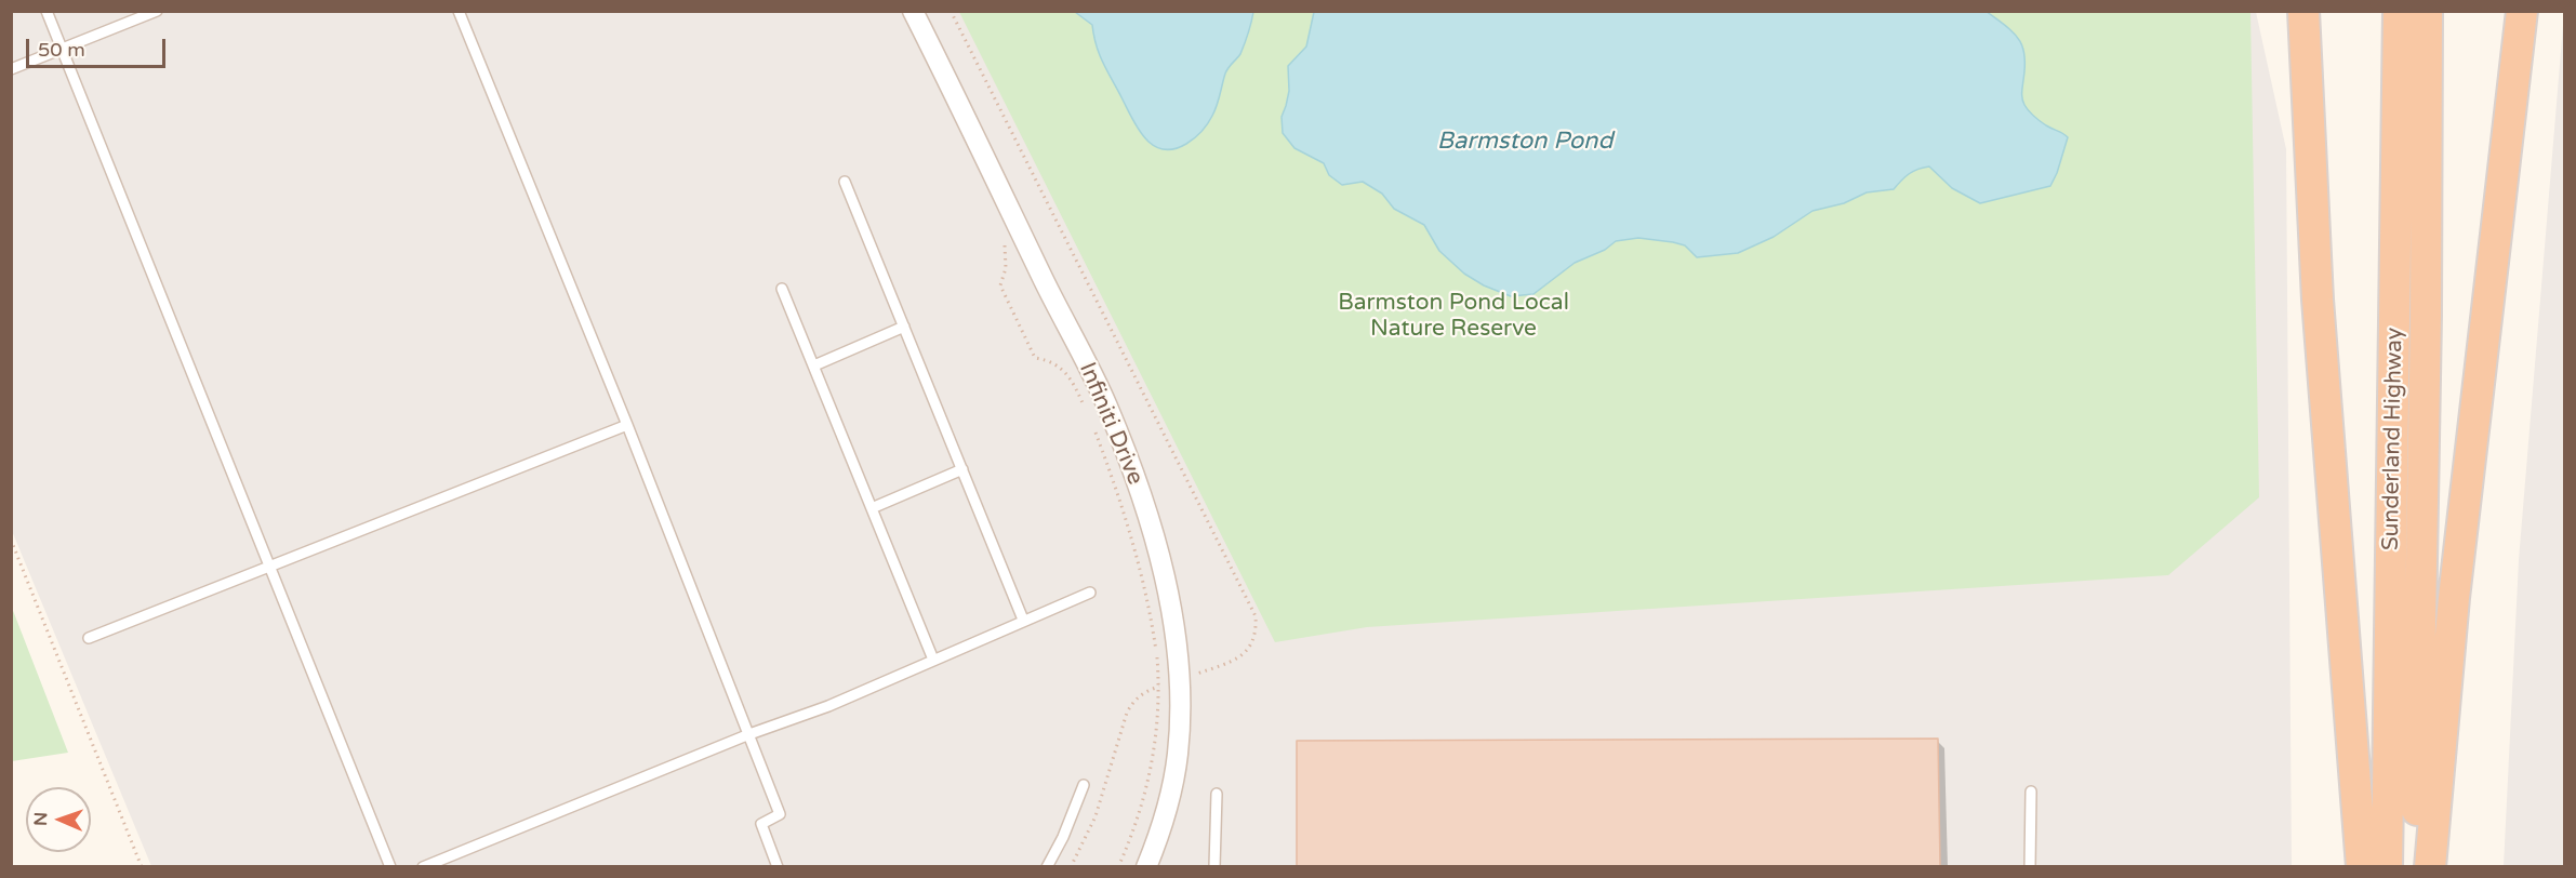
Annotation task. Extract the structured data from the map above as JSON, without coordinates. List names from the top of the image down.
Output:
{
  "streets": {
    "highway": ["Sunderland Highway"],
    "street": ["Infiniti Drive"]
  },
  "water": ["Barmston Pond"],
  "parks": ["Barmston Pond Local Nature Reserve"],
  "scale_bar": "50 m",
  "north": "left"
}
